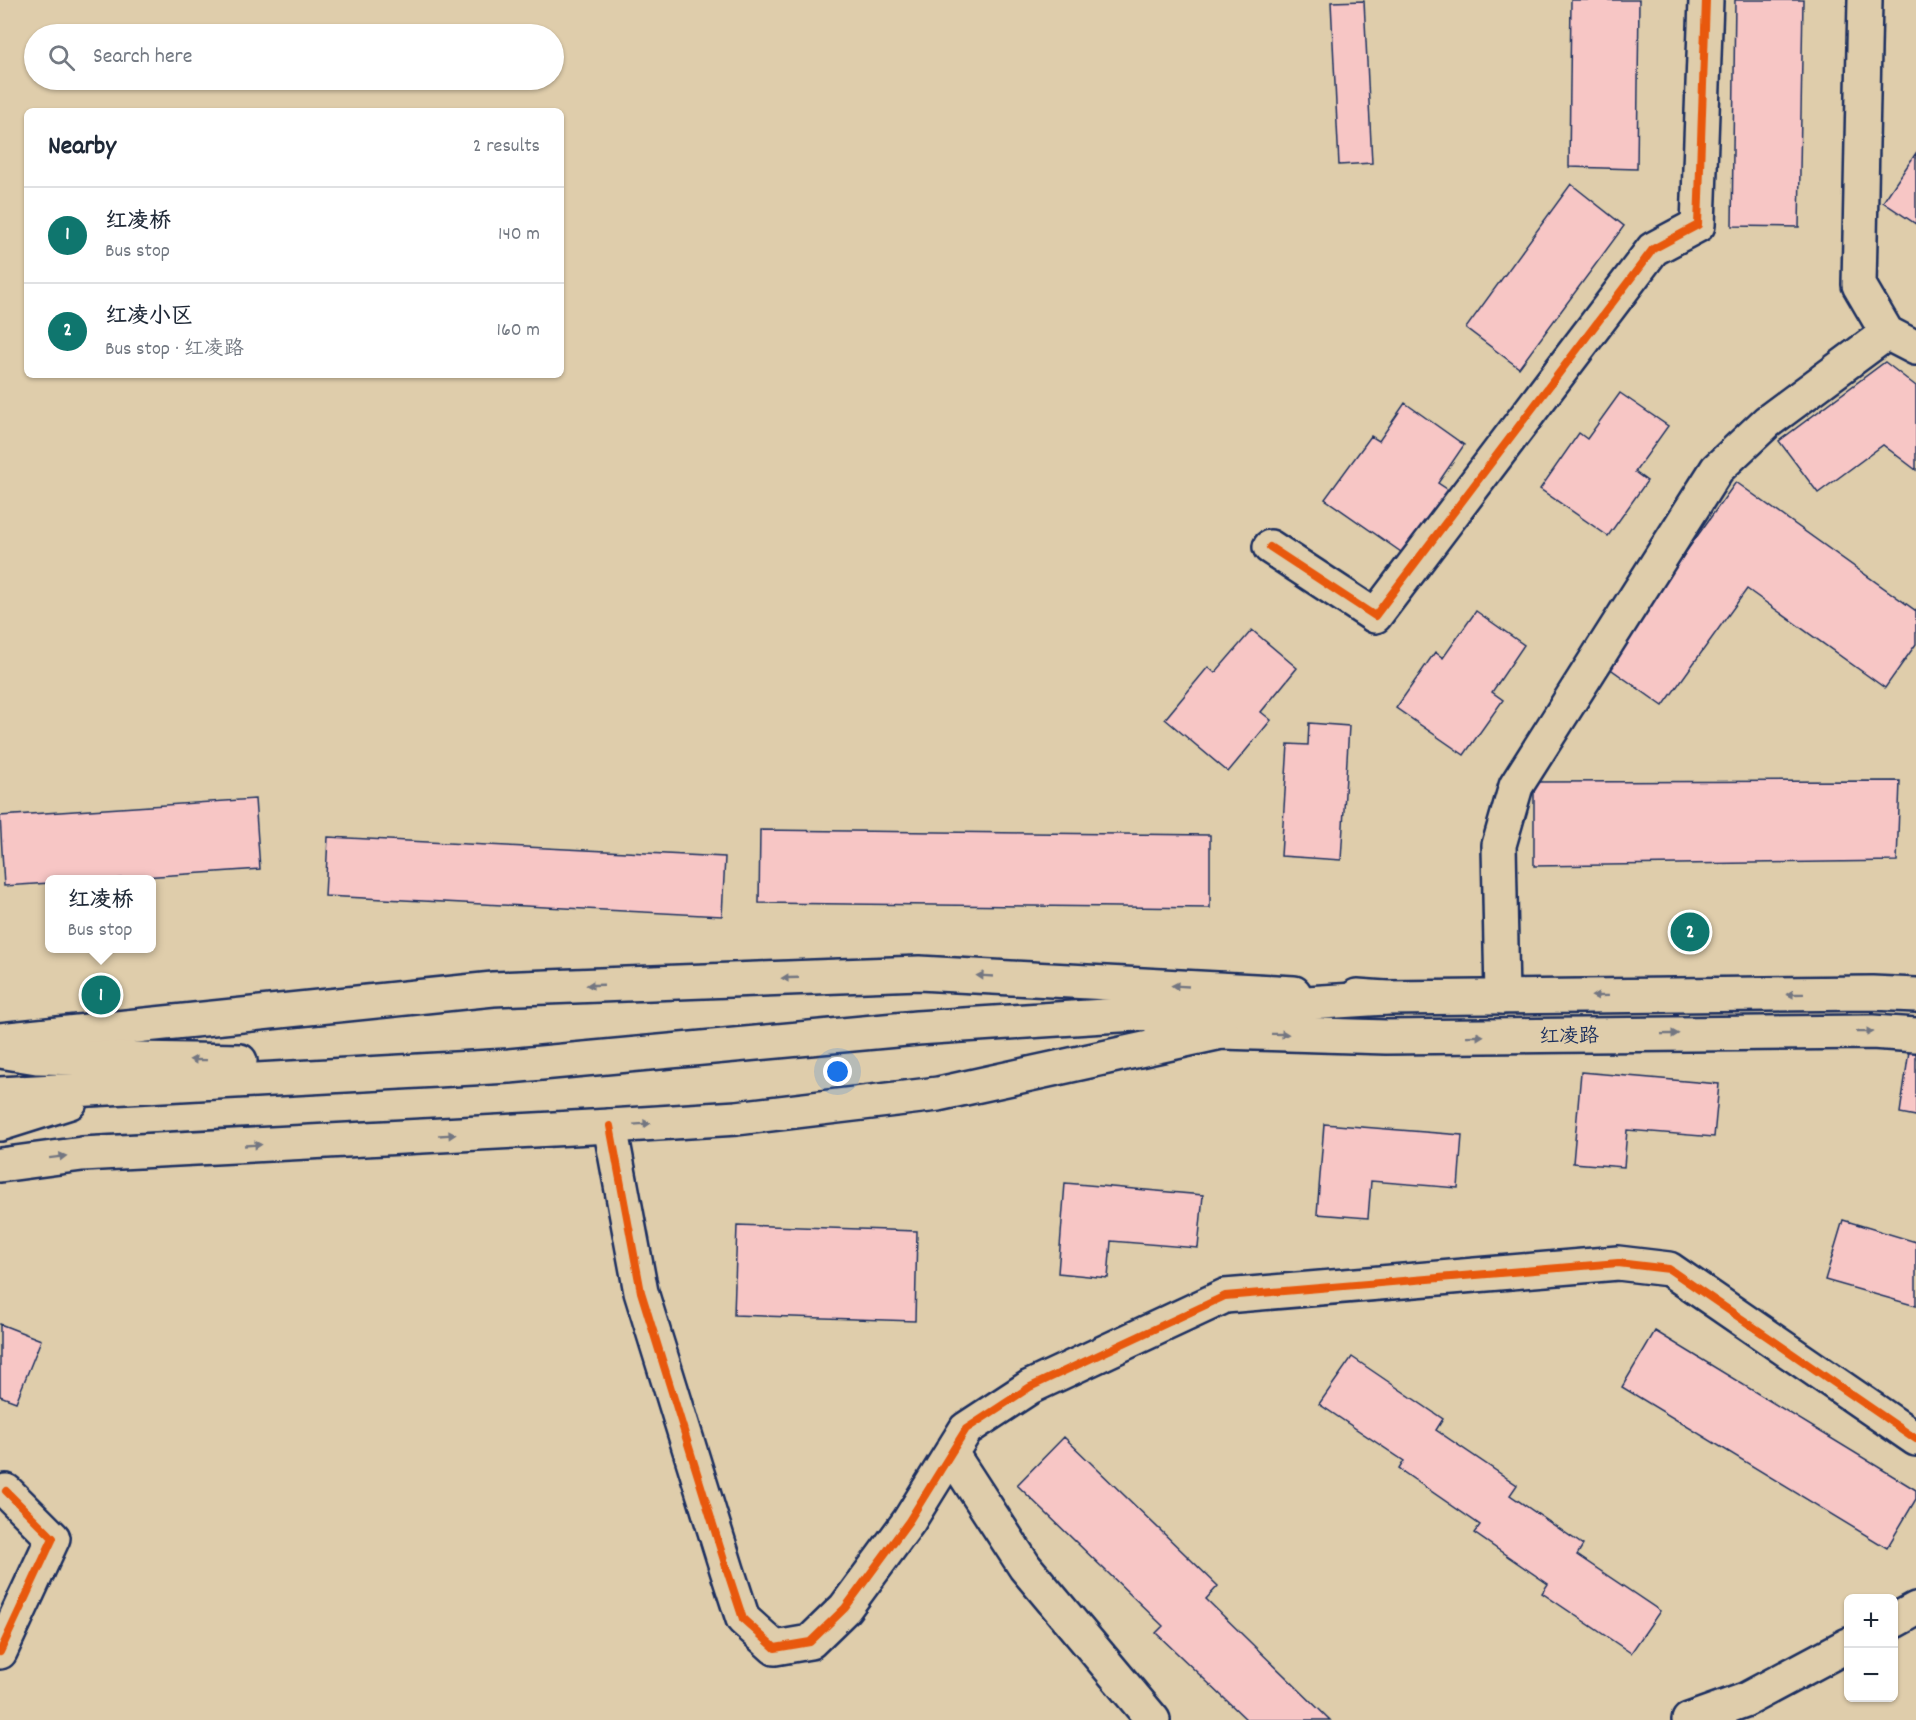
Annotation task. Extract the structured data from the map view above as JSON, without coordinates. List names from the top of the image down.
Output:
{
  "streets": {
    "main road": ["红凌路"]
  },
  "page": {
    "search": "Search here",
    "heading": ["Nearby", "2 results"],
    "list": [
      {
        "mark": "1",
        "name": "红凌桥",
        "note": "Bus stop",
        "value": "140 m"
      },
      {
        "mark": "2",
        "name": "红凌小区",
        "note": "Bus stop · 红凌路",
        "value": "160 m"
      }
    ],
    "popup": ["红凌桥", "Bus stop"],
    "pins": ["2", "1"],
    "map_buttons": ["+", "−"]
  }
}
